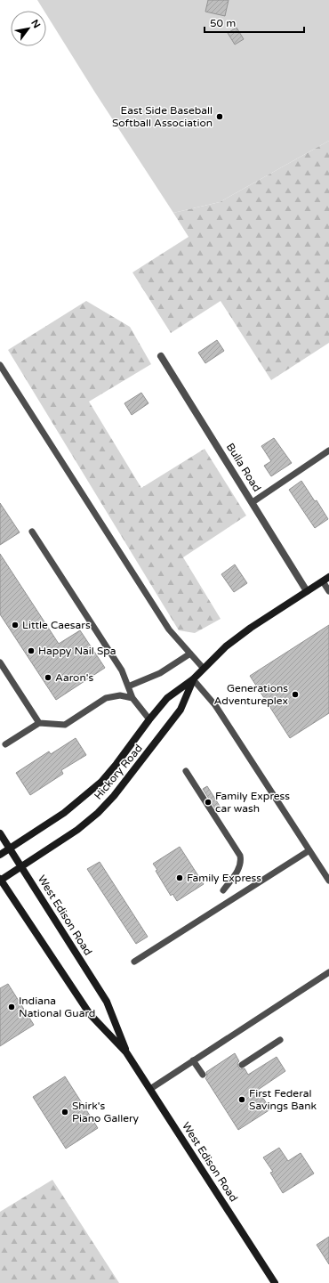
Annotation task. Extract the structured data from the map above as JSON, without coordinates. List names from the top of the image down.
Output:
{
  "streets": {
    "main road": ["Hickory Road", "West Edison Road"],
    "street": ["Bulla Road"]
  },
  "crossings": [
    ["Bulla Road", "Hickory Road"],
    ["Hickory Road", "West Edison Road"]
  ],
  "places": [
    "East Side Baseball Softball Association",
    "Little Caesars",
    "Happy Nail Spa",
    "Aaron's",
    "Generations Adventureplex",
    "Family Express car wash",
    "Family Express",
    "Indiana National Guard",
    "First Federal Savings Bank",
    "Shirk's Piano Gallery"
  ],
  "scale_bar": "50 m",
  "north": "top right"
}
